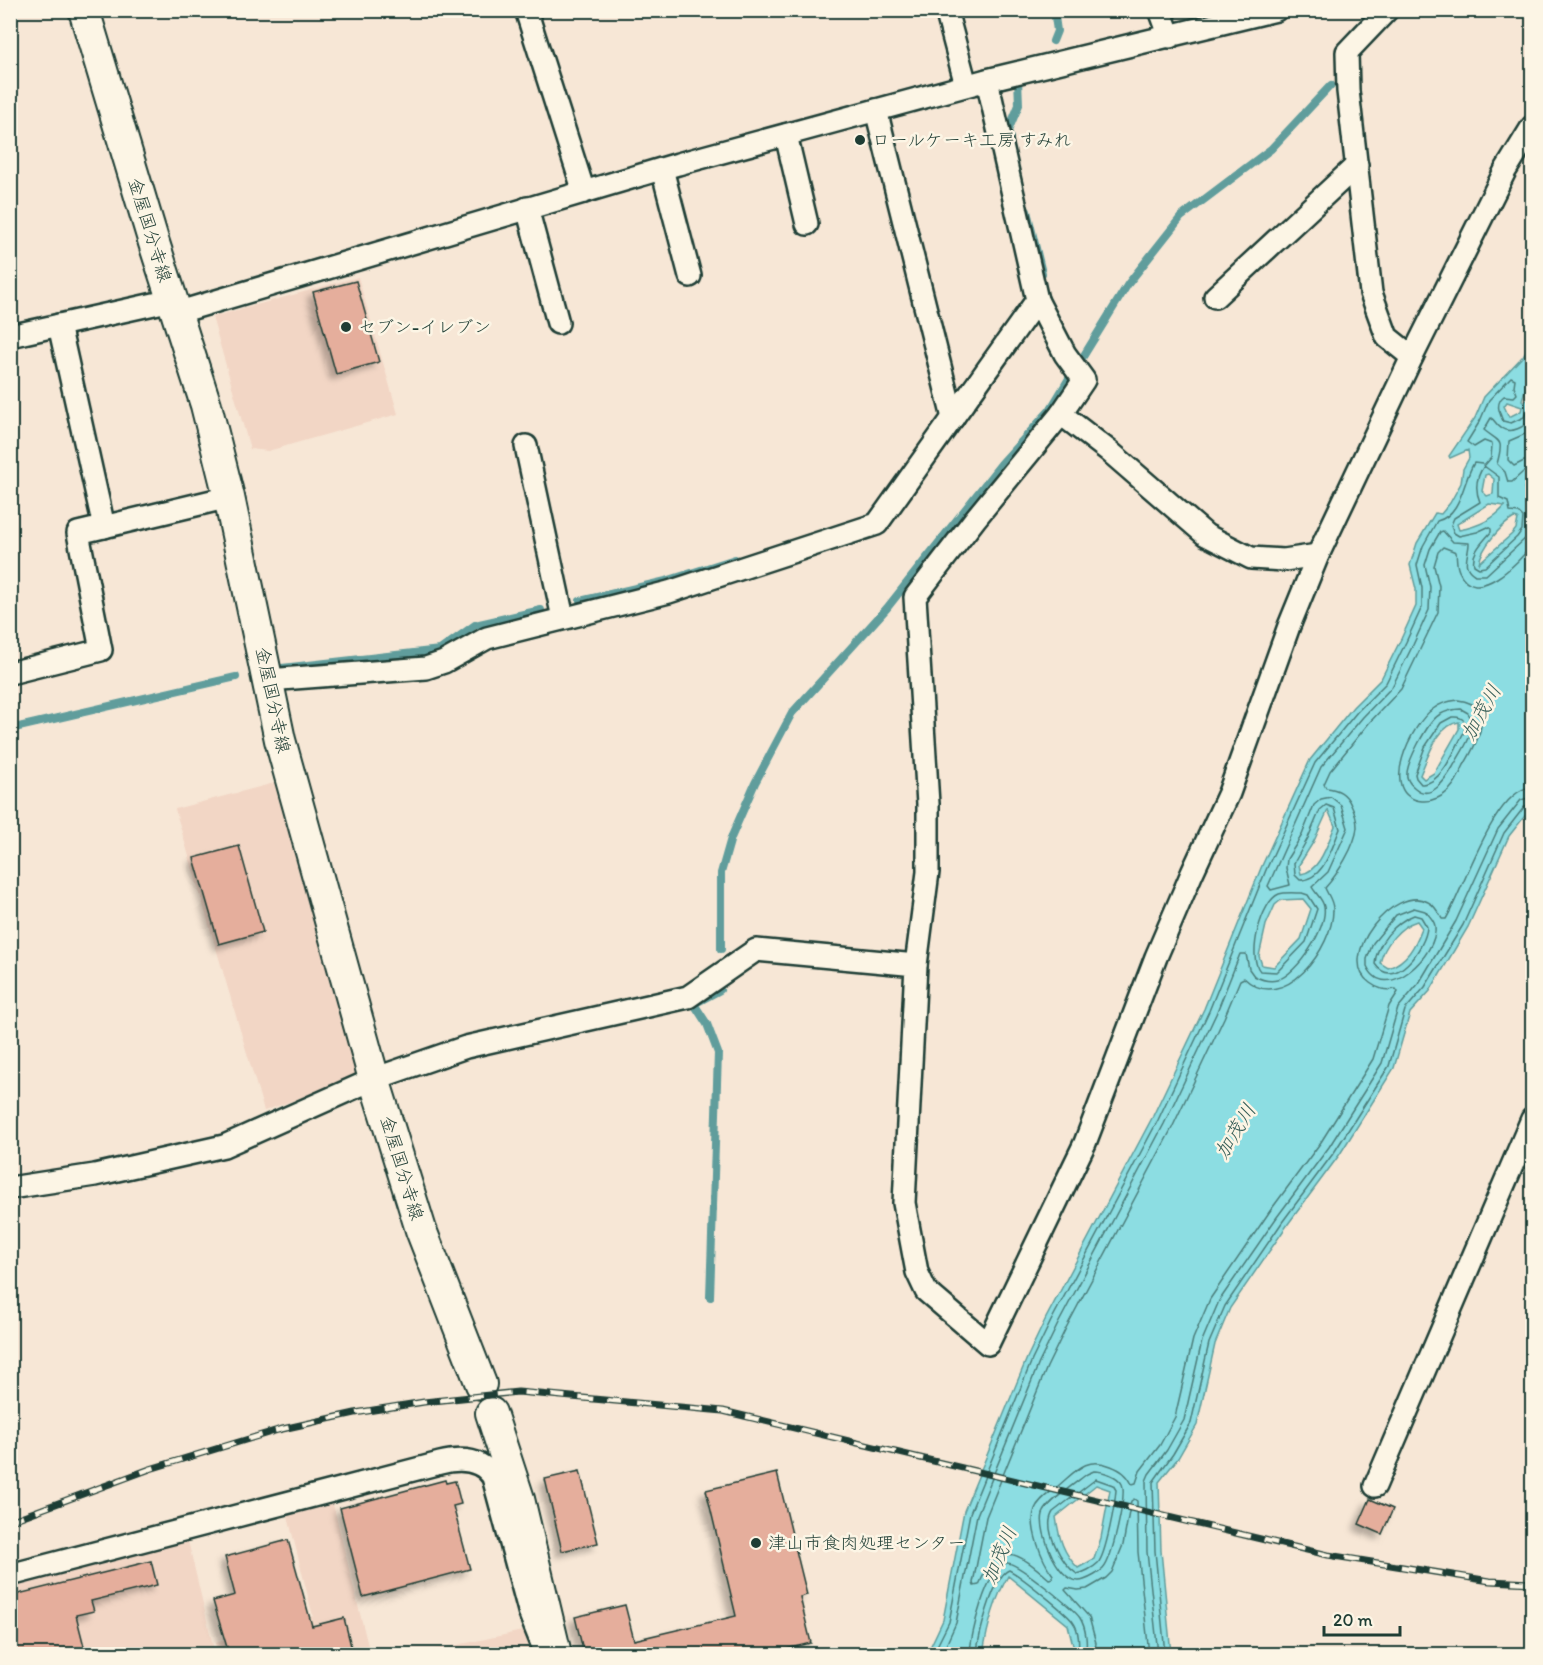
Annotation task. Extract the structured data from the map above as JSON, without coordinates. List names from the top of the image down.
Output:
{
  "streets": {
    "main road": ["金屋国分寺線"]
  },
  "water": ["加茂川"],
  "places": ["ロールケーキ工房 すみれ", "セブン-イレブン", "津山市食肉処理センター"],
  "scale_bar": "20 m"
}
